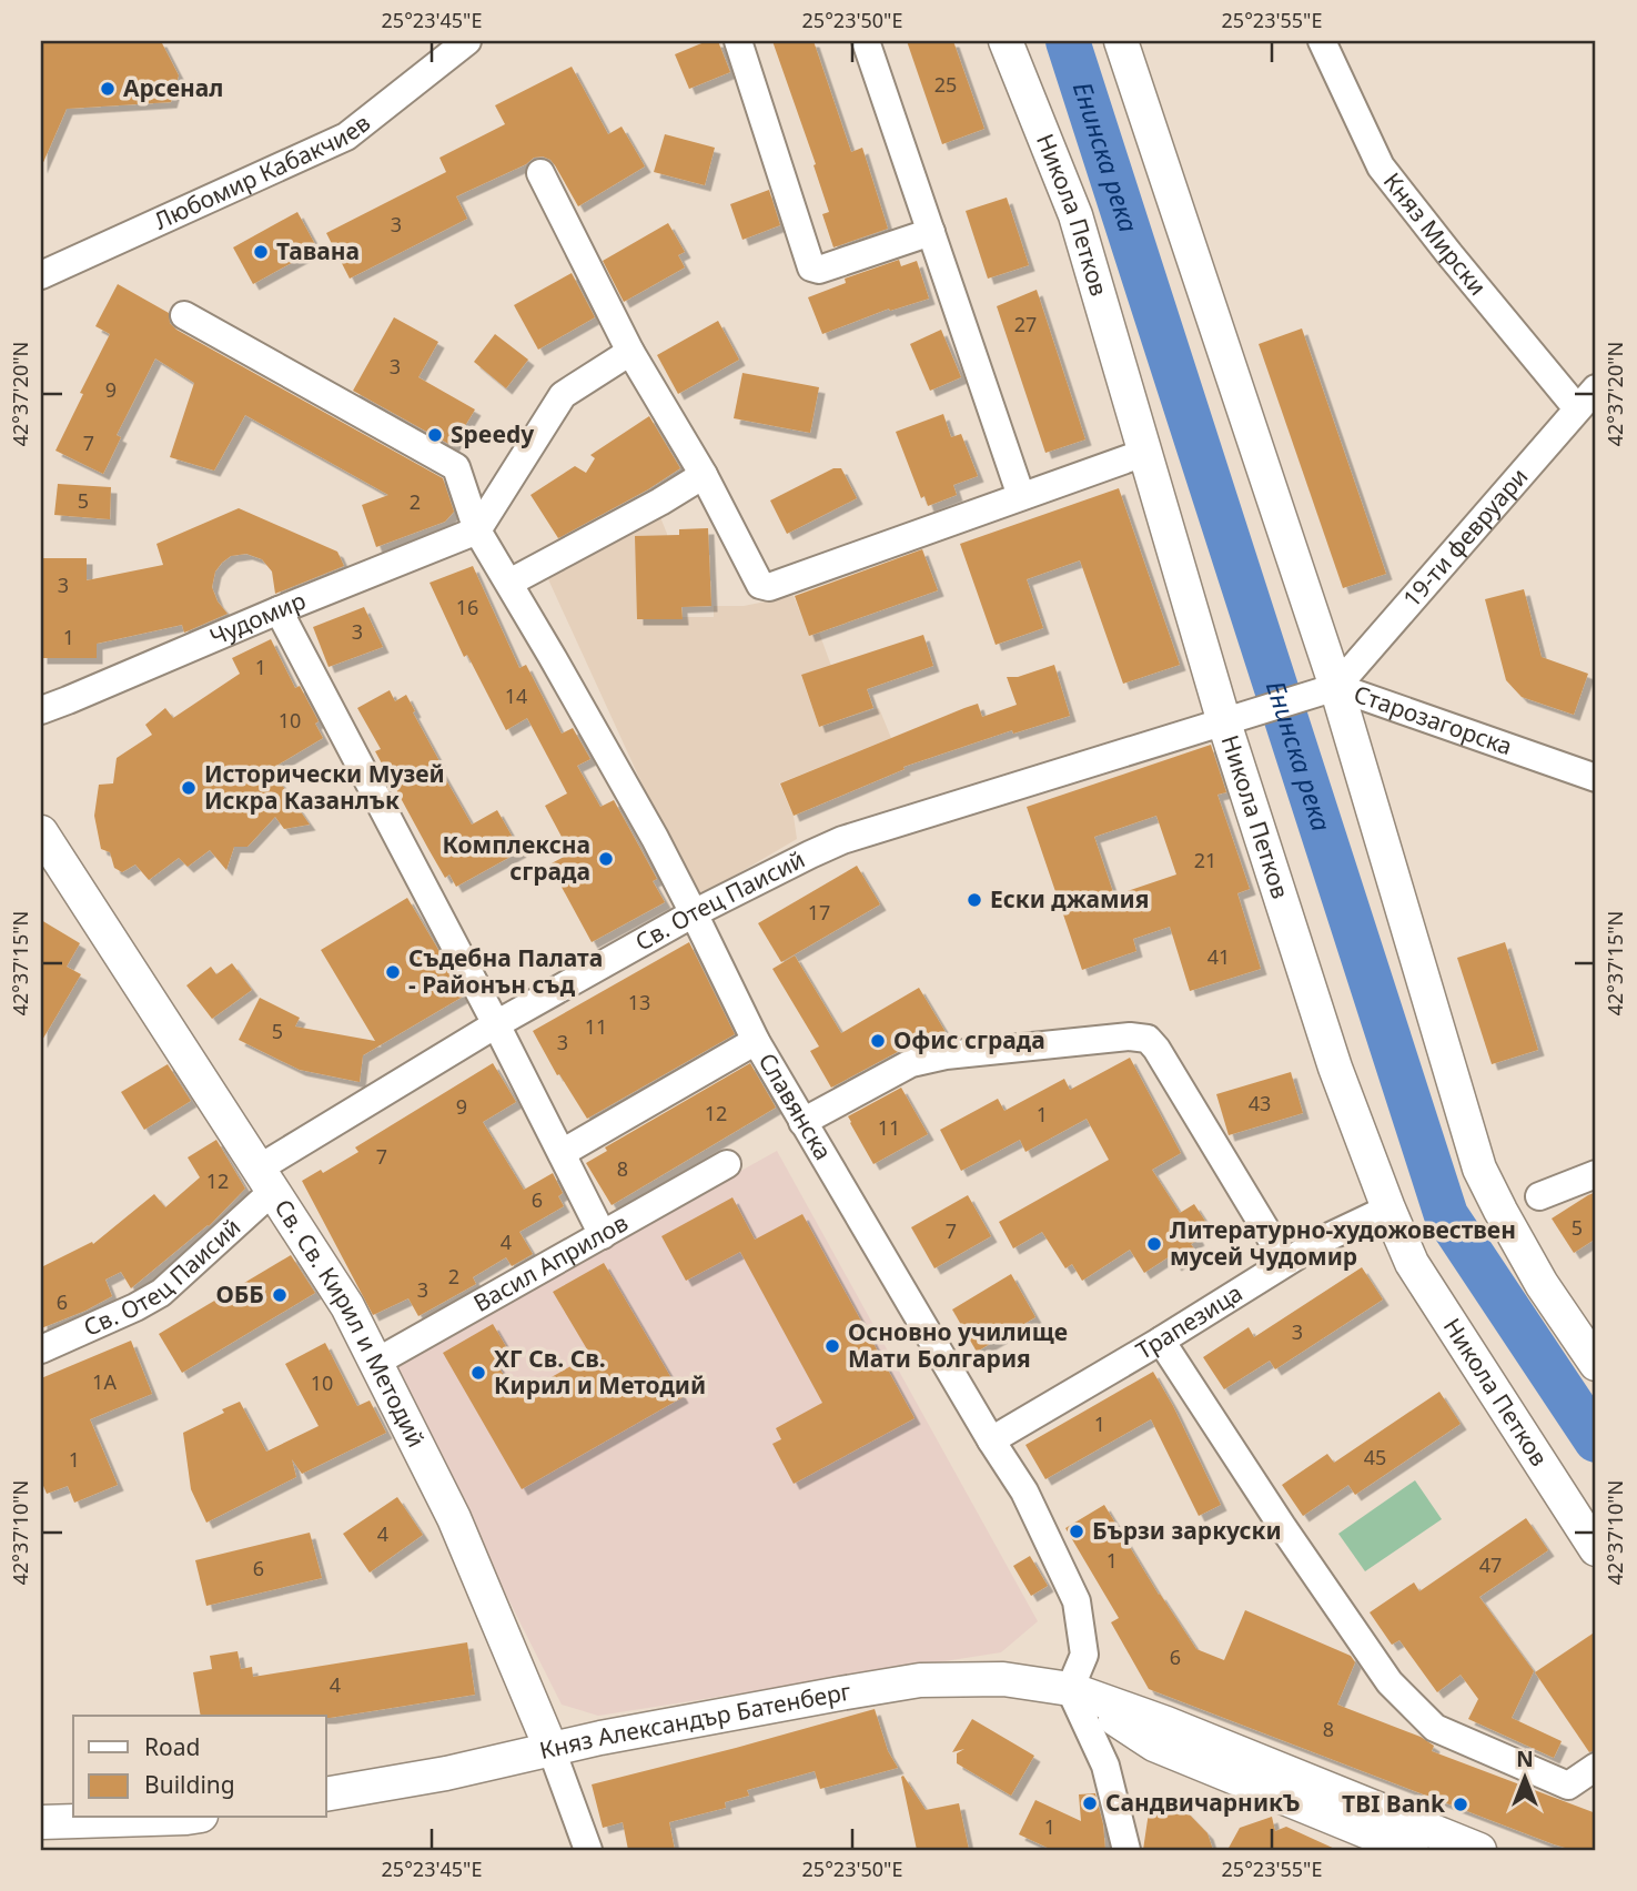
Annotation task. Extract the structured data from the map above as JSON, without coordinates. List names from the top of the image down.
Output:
{
  "streets": {
    "main road": ["Никола Петков", "Св. Св. Кирил и Методий", "Княз Александър Батенберг"],
    "street": [
      "Любомир Кабакчиев",
      "Княз Мирски",
      "19-ти февруари",
      "Чудомир",
      "Старозагорска",
      "Св. Отец Паисий",
      "Славянска",
      "Васил Априлов",
      "Трапезица"
    ]
  },
  "crossings": [
    ["Никола Петков", "Св. Отец Паисий"],
    ["Никола Петков", "Трапезица"],
    ["Княз Мирски", "19-ти февруари"],
    ["19-ти февруари", "Старозагорска"],
    ["Чудомир", "Славянска"],
    ["Св. Отец Паисий", "Славянска"],
    ["Св. Отец Паисий", "Св. Св. Кирил и Методий"],
    ["Славянска", "Трапезица"],
    ["Славянска", "Княз Александър Батенберг"],
    ["Васил Априлов", "Св. Св. Кирил и Методий"],
    ["Св. Св. Кирил и Методий", "Княз Александър Батенберг"]
  ],
  "water": ["Енинска река"],
  "places": [
    "Арсенал",
    "Тавана",
    "Speedy",
    "Исторически Музей Искра Казанлък",
    "Комплексна сграда",
    "Ески джамия",
    "Съдебна Палата - Районън съд",
    "Офис сграда",
    "Литературно-художовествен мусей Чудомир",
    "ОББ",
    "Основно училище Мати Болгария",
    "ХГ Св. Св. Кирил и Методий",
    "Бързи заркуски",
    "СандвичарникЪ",
    "TBI Bank"
  ],
  "house_numbers": [
    "25",
    "3",
    "27",
    "3",
    "9",
    "7",
    "5",
    "2",
    "3",
    "16",
    "3",
    "1",
    "1",
    "14",
    "10",
    "21",
    "17",
    "41",
    "13",
    "11",
    "5",
    "3",
    "43",
    "9",
    "12",
    "1",
    "11",
    "7",
    "8",
    "12",
    "6",
    "5",
    "7",
    "4",
    "2",
    "3",
    "6",
    "3",
    "1А",
    "10",
    "1",
    "45",
    "1",
    "4",
    "1",
    "47",
    "6",
    "6",
    "4",
    "8",
    "1"
  ],
  "legend": ["Road", "Building"],
  "north": "top",
  "coordinates": [
    "25°23'45\"E",
    "25°23'50\"E",
    "25°23'55\"E",
    "42°37'20\"N",
    "42°37'15\"N",
    "42°37'10\"N"
  ]
}
